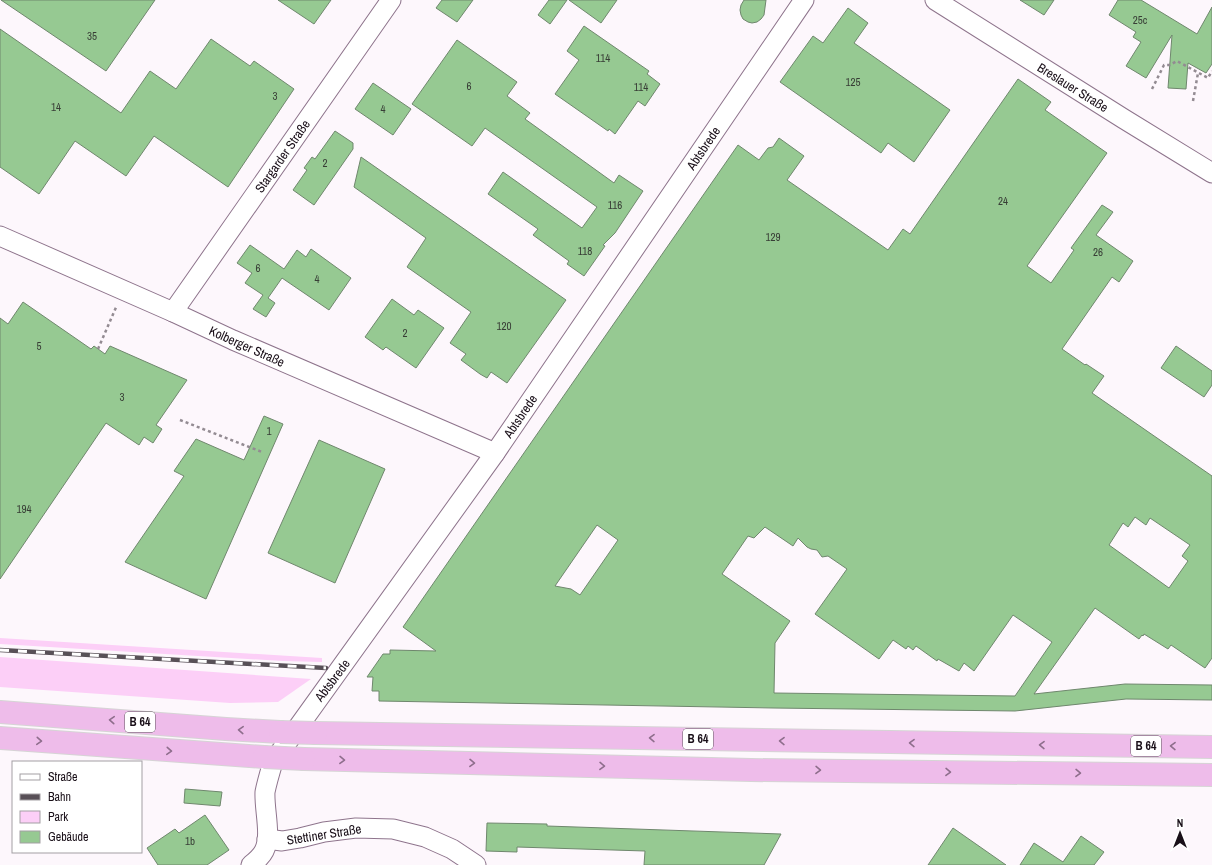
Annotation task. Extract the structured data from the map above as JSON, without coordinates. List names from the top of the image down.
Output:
{
  "streets": {
    "highway": ["B 64"],
    "street": [
      "Breslauer Straße",
      "Abtsbrede",
      "Stargarder Straße",
      "Kolberger Straße",
      "Stettiner Straße"
    ]
  },
  "crossings": [
    ["Abtsbrede", "Kolberger Straße"],
    ["Abtsbrede", "Stettiner Straße"],
    ["Stargarder Straße", "Kolberger Straße"]
  ],
  "house_numbers": [
    "25c",
    "35",
    "114",
    "125",
    "6",
    "114",
    "3",
    "14",
    "4",
    "2",
    "24",
    "116",
    "129",
    "118",
    "26",
    "6",
    "4",
    "120",
    "2",
    "5",
    "3",
    "1",
    "194",
    "1b"
  ],
  "legend": [
    "Straße",
    "Bahn",
    "Park",
    "Gebäude"
  ],
  "north": "top"
}
